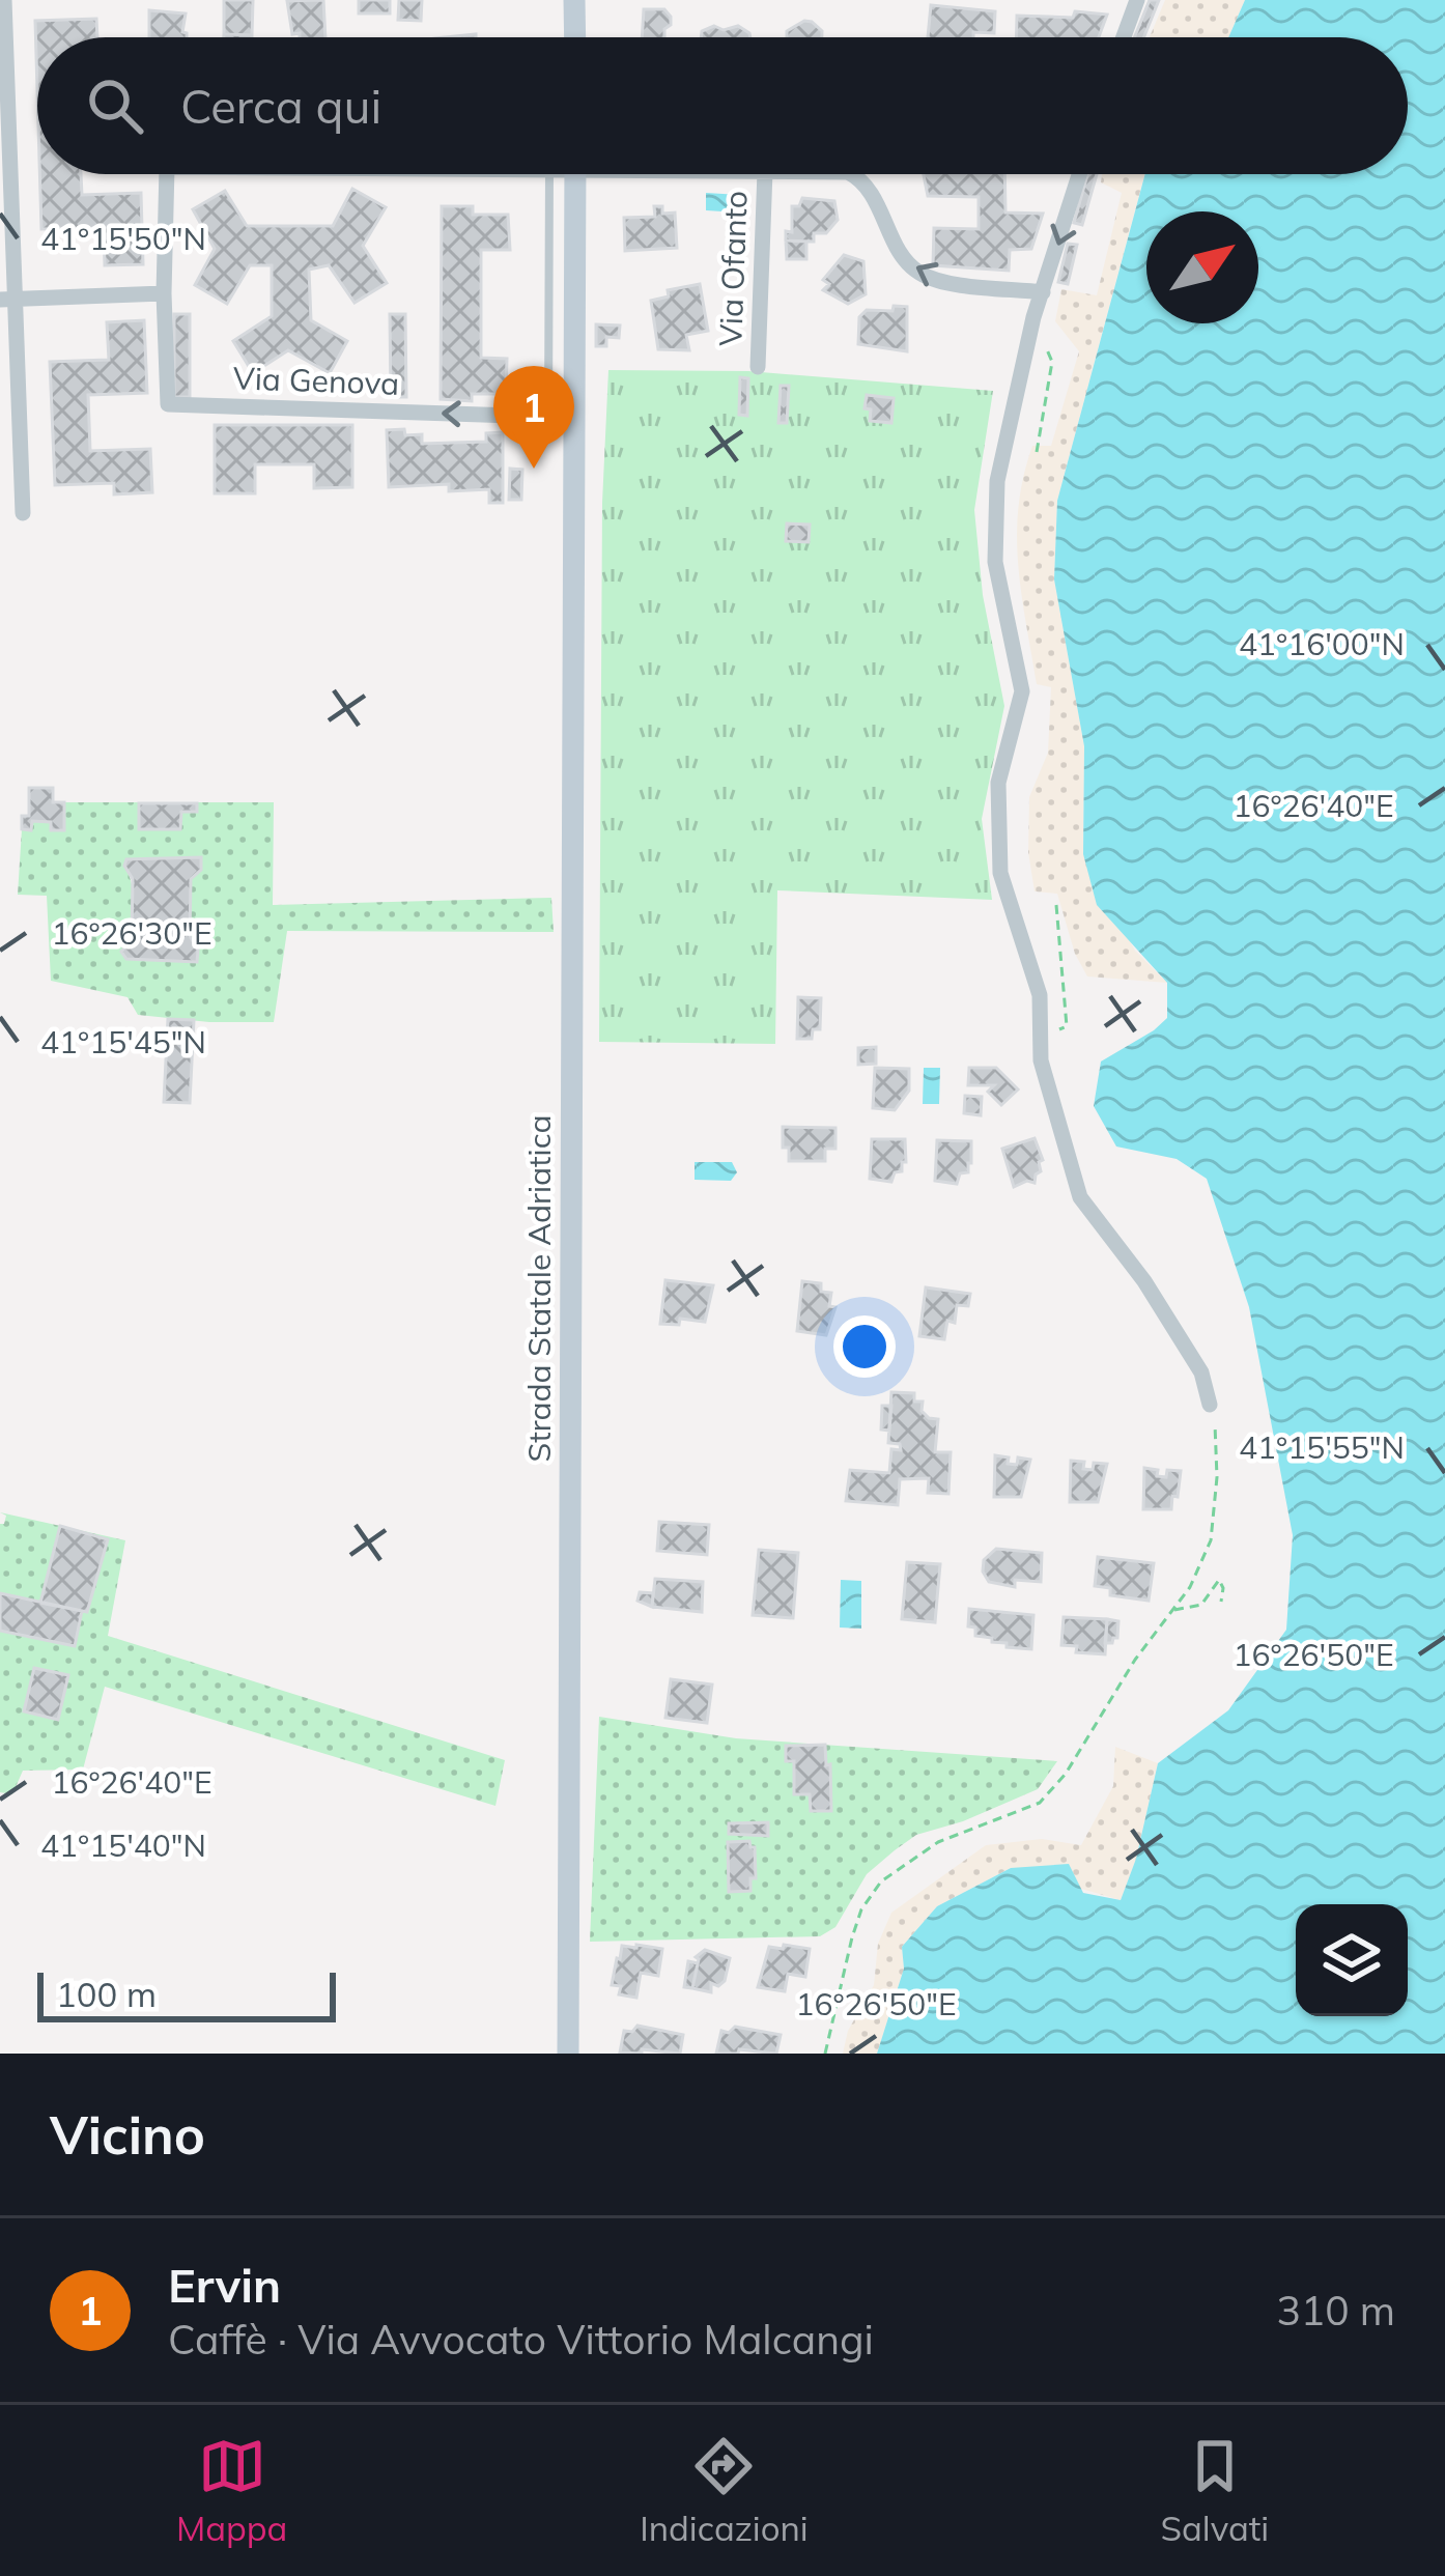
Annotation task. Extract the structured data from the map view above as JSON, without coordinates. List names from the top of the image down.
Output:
{
  "streets": {
    "main road": ["Strada Statale Adriatica"],
    "street": ["Via Ofanto", "Via Genova"]
  },
  "crossings": [
    ["Via Genova", "Strada Statale Adriatica"]
  ],
  "one_way": ["Via Genova"],
  "scale_bar": "100 m",
  "north": "top right",
  "page": {
    "search": "Cerca qui",
    "pins": "1",
    "scale": "100 m",
    "heading": "Vicino",
    "list": [
      {
        "mark": "1",
        "name": "Ervin",
        "note": "Caffè · Via Avvocato Vittorio Malcangi",
        "value": "310 m"
      }
    ],
    "nav": ["Mappa", "Indicazioni", "Salvati"]
  },
  "coordinates": [
    "41°15'50\"N",
    "41°16'00\"N",
    "16°26'40\"E",
    "16°26'30\"E",
    "41°15'45\"N",
    "41°15'55\"N",
    "16°26'50\"E",
    "41°15'40\"N"
  ]
}
